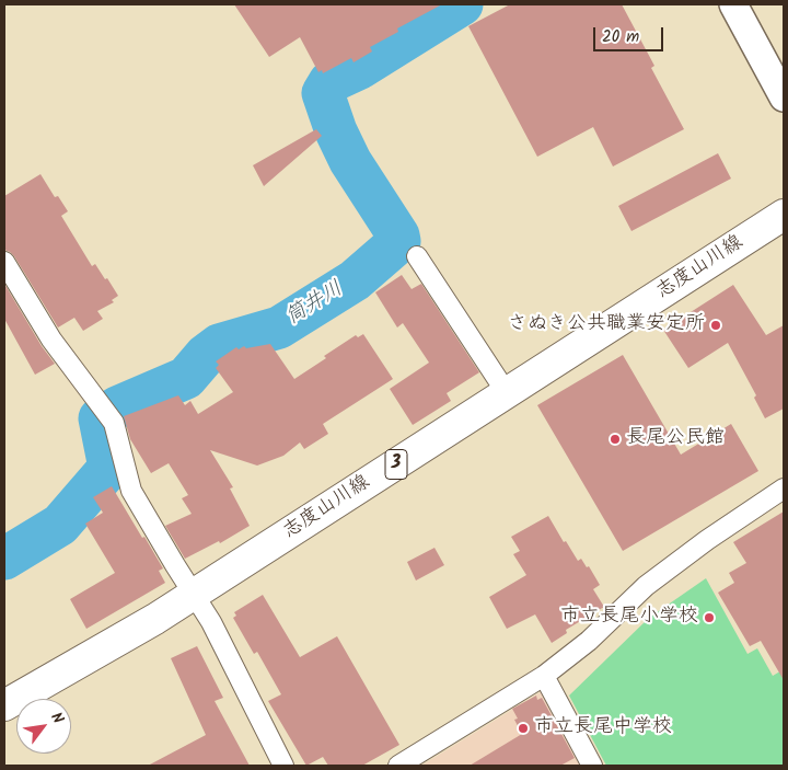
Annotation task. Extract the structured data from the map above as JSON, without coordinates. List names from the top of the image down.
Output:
{
  "streets": {
    "main road": ["志度山川線", "3"]
  },
  "water": ["筒井川"],
  "places": [
    "さぬき公共職業安定所",
    "長尾公民館",
    "市立長尾小学校",
    "市立長尾中学校"
  ],
  "scale_bar": "20 m",
  "north": "top right"
}
